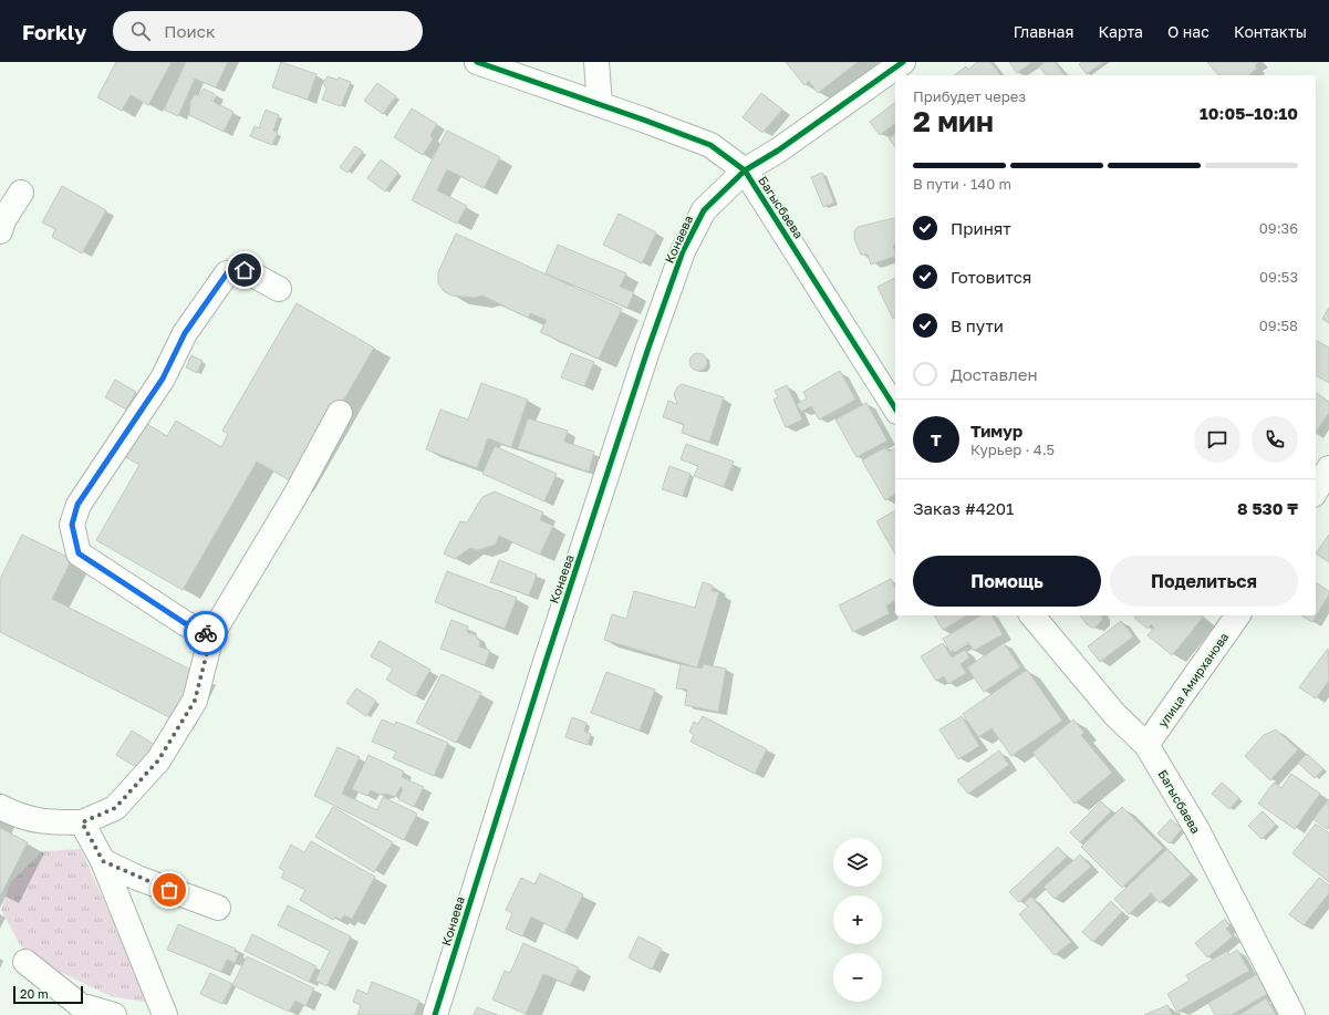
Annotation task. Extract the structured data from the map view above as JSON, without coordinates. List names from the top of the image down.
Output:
{
  "streets": {
    "street": ["Багысбаева", "Конаева", "улица Амирханова"]
  },
  "crossings": [
    ["Багысбаева", "Конаева"],
    ["Багысбаева", "улица Амирханова"]
  ],
  "scale_bar": "20 m",
  "page": {
    "header": "Forkly",
    "search": "Поиск",
    "nav": [
      "Главная",
      "Карта",
      "О нас",
      "Контакты"
    ],
    "heading": ["2 мин", "Прибудет через", "10:05–10:10"],
    "panel": [
      "Тимур",
      "Курьер · 4.5",
      "Заказ #4201",
      "8 530 ₸"
    ],
    "bar": "В пути · 140 m",
    "list": [
      ["Принят", "09:36"],
      ["Готовится", "09:53"],
      ["В пути", "09:58"],
      "Доставлен"
    ],
    "round": "Т",
    "buttons": ["Помощь", "Поделиться"],
    "map_buttons": ["+", "−"],
    "scale": "20 m"
  }
}
